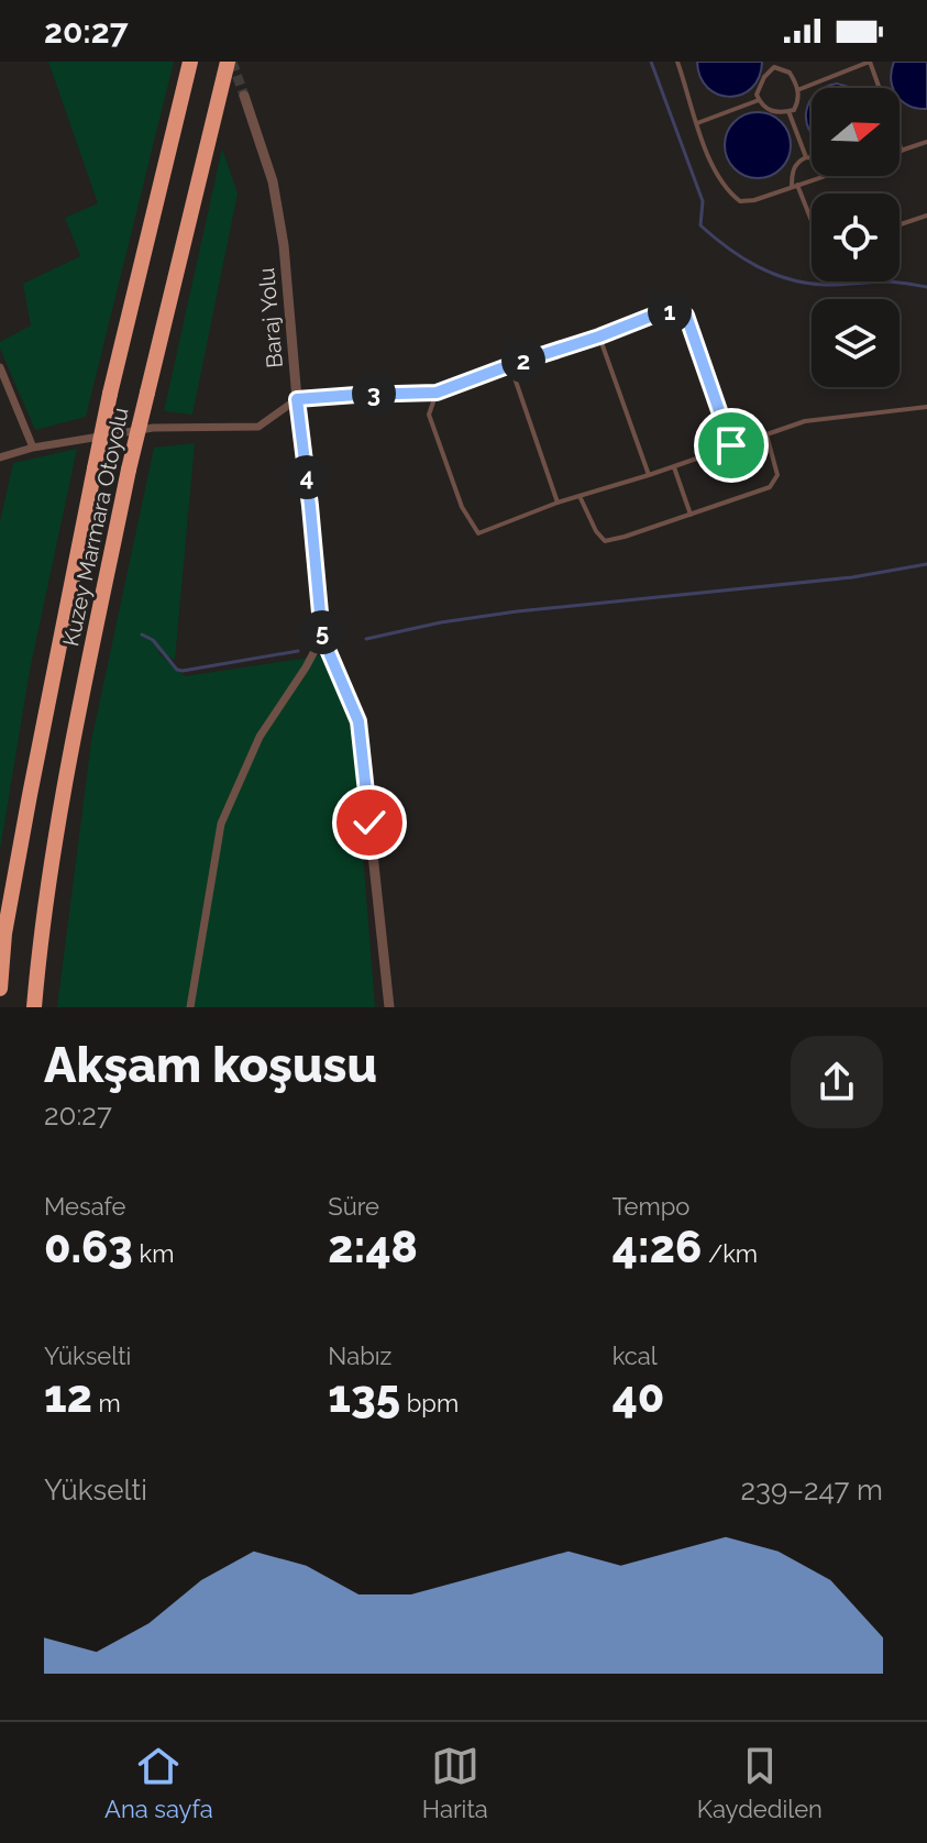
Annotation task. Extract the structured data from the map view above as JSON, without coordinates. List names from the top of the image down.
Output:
{
  "streets": {
    "highway": ["Kuzey Marmara Otoyolu"],
    "street": ["Baraj Yolu"]
  },
  "north": "right",
  "page": {
    "status": "20:27",
    "pins": [
      "1",
      "2",
      "3",
      "4",
      "5"
    ],
    "heading": ["Akşam koşusu", "20:27"],
    "stats": [
      ["Mesafe", "0.63 km"],
      ["Süre", "2:48"],
      ["Tempo", "4:26 /km"],
      ["Yükselti", "12 m"],
      ["Nabız", "135 bpm"],
      ["kcal", "40"]
    ],
    "chart": ["Yükselti", "239–247 m"],
    "tabs": ["Ana sayfa", "Harita", "Kaydedilen"]
  }
}
